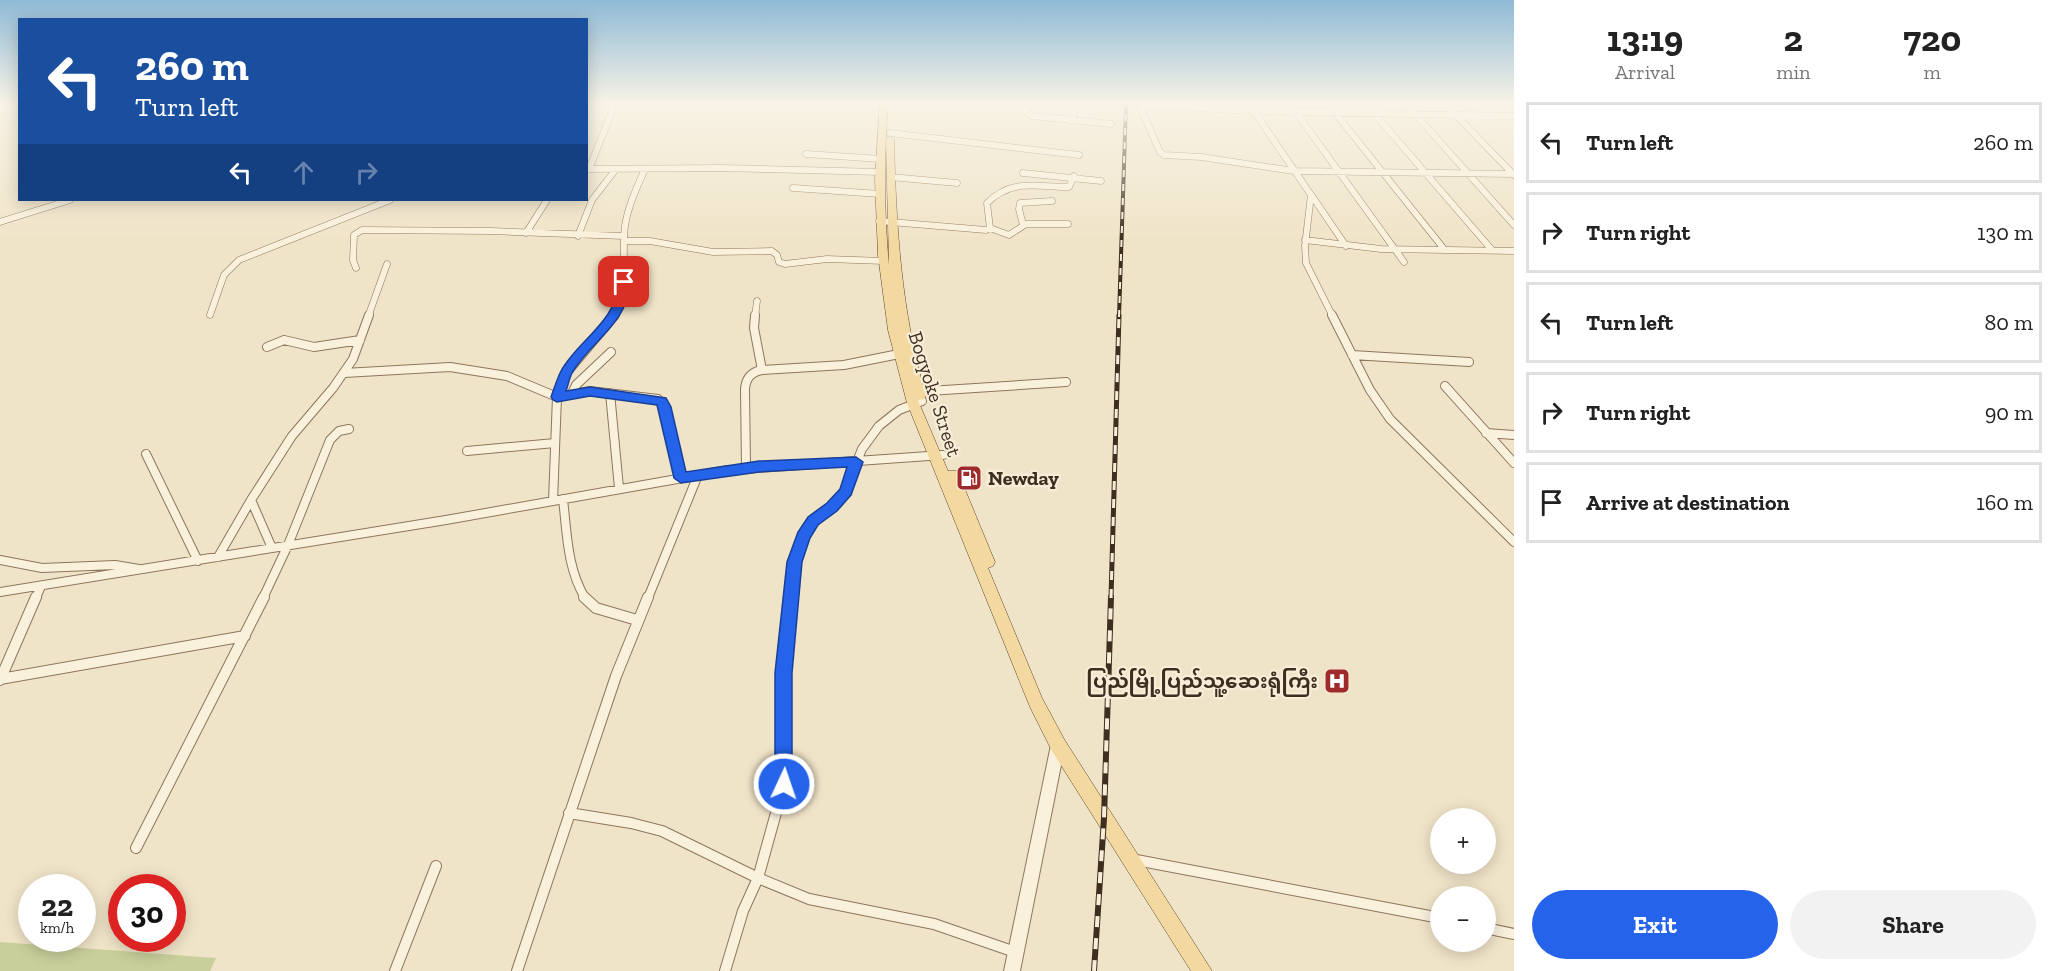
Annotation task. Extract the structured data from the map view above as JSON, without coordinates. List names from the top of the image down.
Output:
{
  "streets": {
    "main road": ["Bogyoke Street"]
  },
  "places": {
    "fuel station": ["Newday"],
    "hospital": ["ပြည်မြို့ပြည်သူ့ဆေးရုံကြီး"]
  },
  "page": {
    "eta": [
      "13:19",
      "Arrival",
      "2",
      "min",
      "720",
      "m"
    ],
    "turn": ["260 m", "Turn left"],
    "list": [
      {
        "name": "Turn left",
        "value": "260 m"
      },
      {
        "name": "Turn right",
        "value": "130 m"
      },
      {
        "name": "Turn left",
        "value": "80 m"
      },
      {
        "name": "Turn right",
        "value": "90 m"
      },
      {
        "name": "Arrive at destination",
        "value": "160 m"
      }
    ],
    "map_buttons": ["+", "−"],
    "speed": "22 km/h",
    "limit": "30",
    "buttons": ["Exit", "Share"]
  }
}
